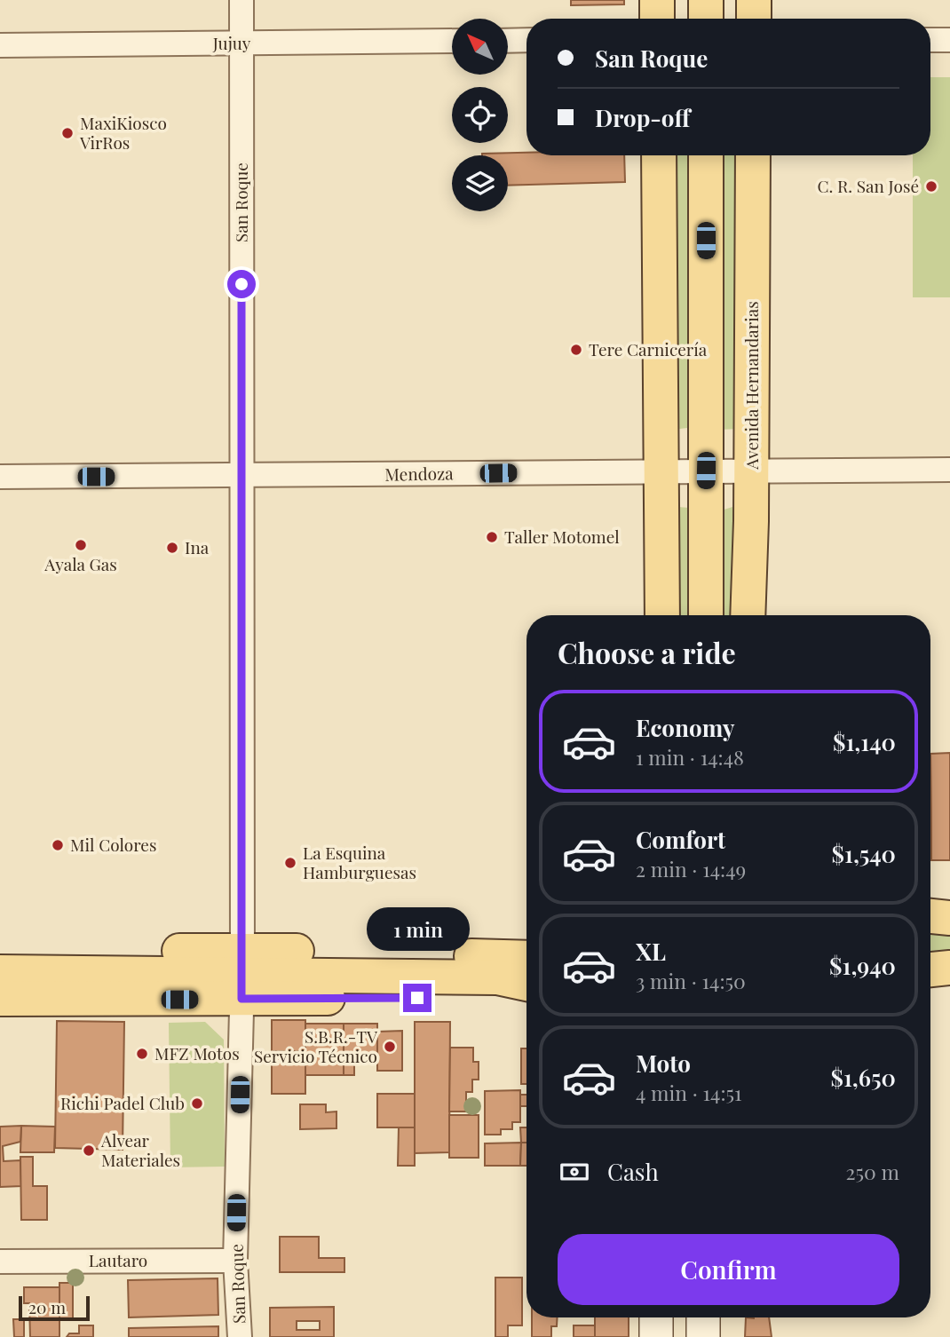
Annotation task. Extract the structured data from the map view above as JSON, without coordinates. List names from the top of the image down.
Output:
{
  "streets": {
    "main road": ["Avenida Hernandarias"],
    "street": [
      "Jujuy",
      "San Roque",
      "Mendoza",
      "Lautaro"
    ]
  },
  "crossings": [
    ["Jujuy", "San Roque"],
    ["San Roque", "Mendoza"],
    ["San Roque", "Lautaro"],
    ["Avenida Hernandarias", "Mendoza"]
  ],
  "places": [
    "MaxiKiosco VirRos",
    "C. R. San José",
    "Tere Carnicería",
    "Taller Motomel",
    "Ayala Gas",
    "Ina",
    "Mil Colores",
    "La Esquina Hamburguesas",
    "S.B.R.-TV Servicio Técnico",
    "MFZ Motos",
    "Richi Padel Club",
    "Alvear Materiales"
  ],
  "scale_bar": "20 m",
  "north": "top left",
  "page": {
    "banner": ["San Roque", "Drop-off"],
    "heading": "Choose a ride",
    "list": [
      {
        "name": "Economy",
        "note": "1 min · 14:48",
        "value": "$1,140"
      },
      {
        "name": "Comfort",
        "note": "2 min · 14:49",
        "value": "$1,540"
      },
      {
        "name": "XL",
        "note": "3 min · 14:50",
        "value": "$1,940"
      },
      {
        "name": "Moto",
        "note": "4 min · 14:51",
        "value": "$1,650"
      }
    ],
    "bubble": "1 min",
    "pay": ["Cash", "250 m"],
    "buttons": "Confirm",
    "scale": "20 m"
  }
}
